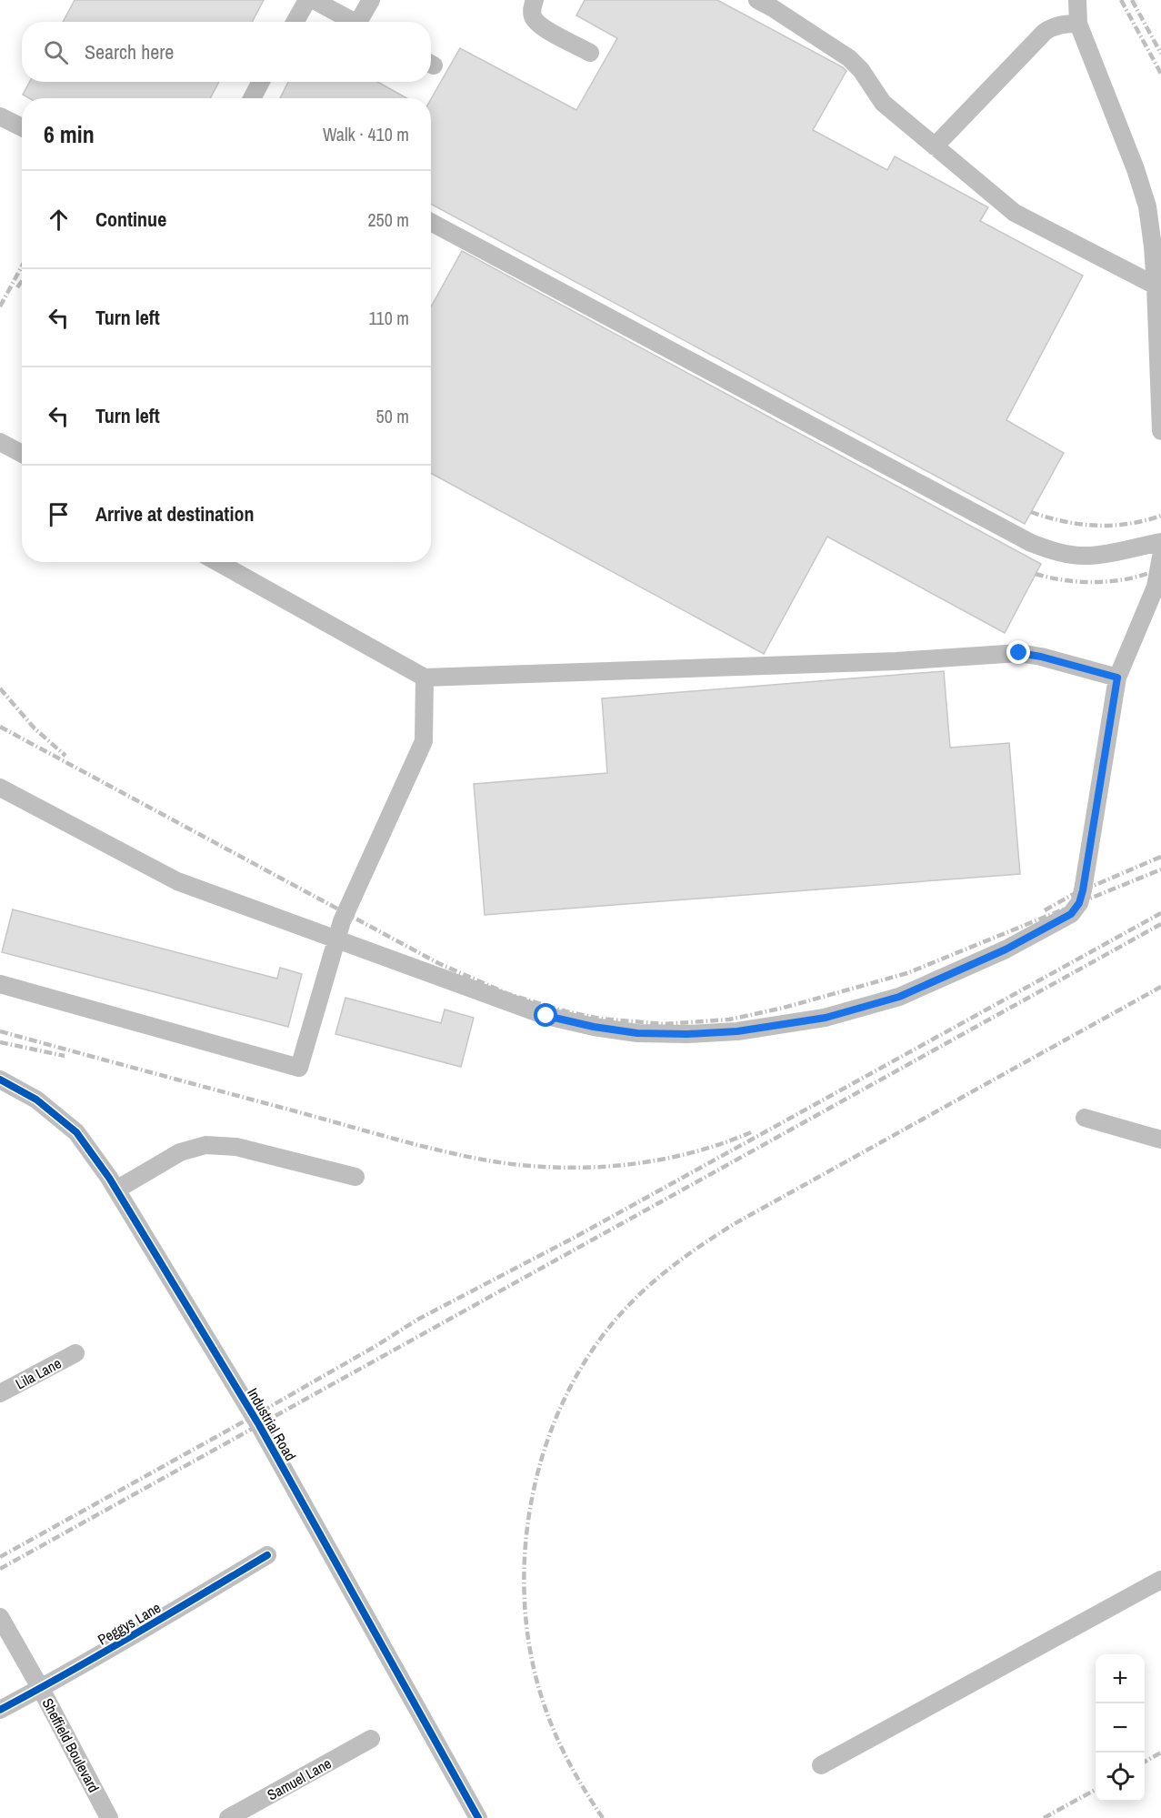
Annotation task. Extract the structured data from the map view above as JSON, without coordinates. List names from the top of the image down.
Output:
{
  "streets": {
    "street": [
      "Lila Lane",
      "Industrial Road",
      "Peggys Lane",
      "Sheffield Boulevard",
      "Samuel Lane"
    ]
  },
  "crossings": [
    ["Peggys Lane", "Sheffield Boulevard"]
  ],
  "page": {
    "search": "Search here",
    "heading": ["6 min", "Walk · 410 m"],
    "list": [
      ["Continue", "250 m"],
      ["Turn left", "110 m"],
      ["Turn left", "50 m"],
      "Arrive at destination"
    ],
    "map_buttons": ["+", "−"]
  }
}
